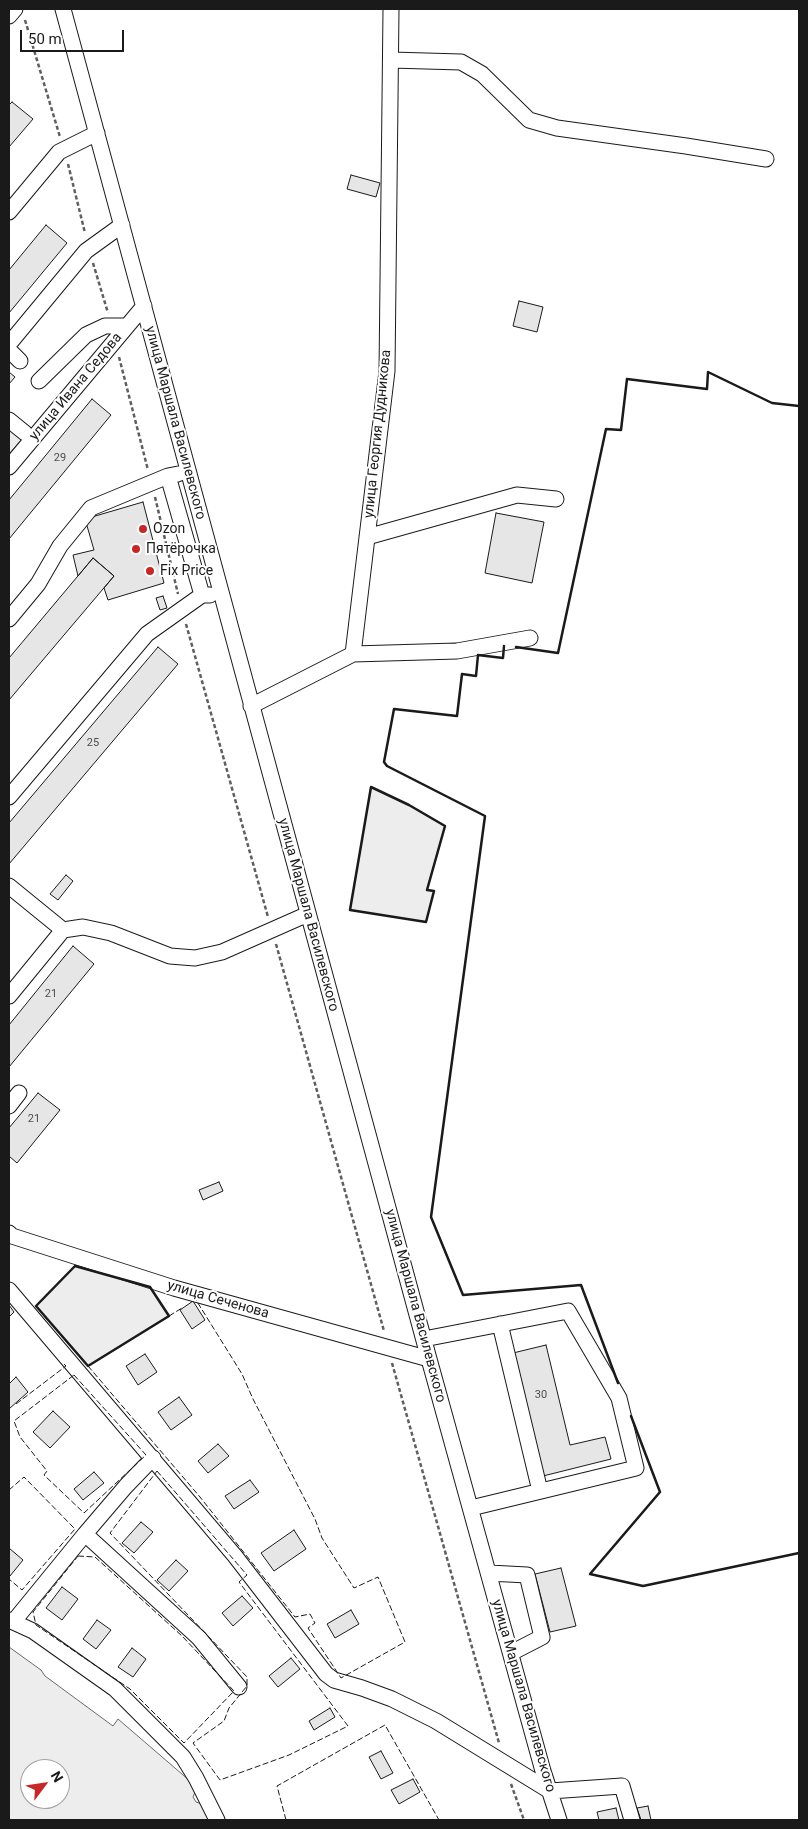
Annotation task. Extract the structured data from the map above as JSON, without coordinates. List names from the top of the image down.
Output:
{
  "streets": {
    "street": [
      "улица Ивана Седова",
      "улица Маршала Василевского",
      "улица Георгия Дудникова",
      "улица Сеченова"
    ]
  },
  "crossings": [
    ["улица Ивана Седова", "улица Маршала Василевского"],
    ["улица Маршала Василевского", "улица Сеченова"]
  ],
  "places": ["Ozon", "Пятёрочка", "Fix Price"],
  "house_numbers": [
    "29",
    "25",
    "21",
    "21",
    "30"
  ],
  "scale_bar": "50 m",
  "north": "top right"
}
